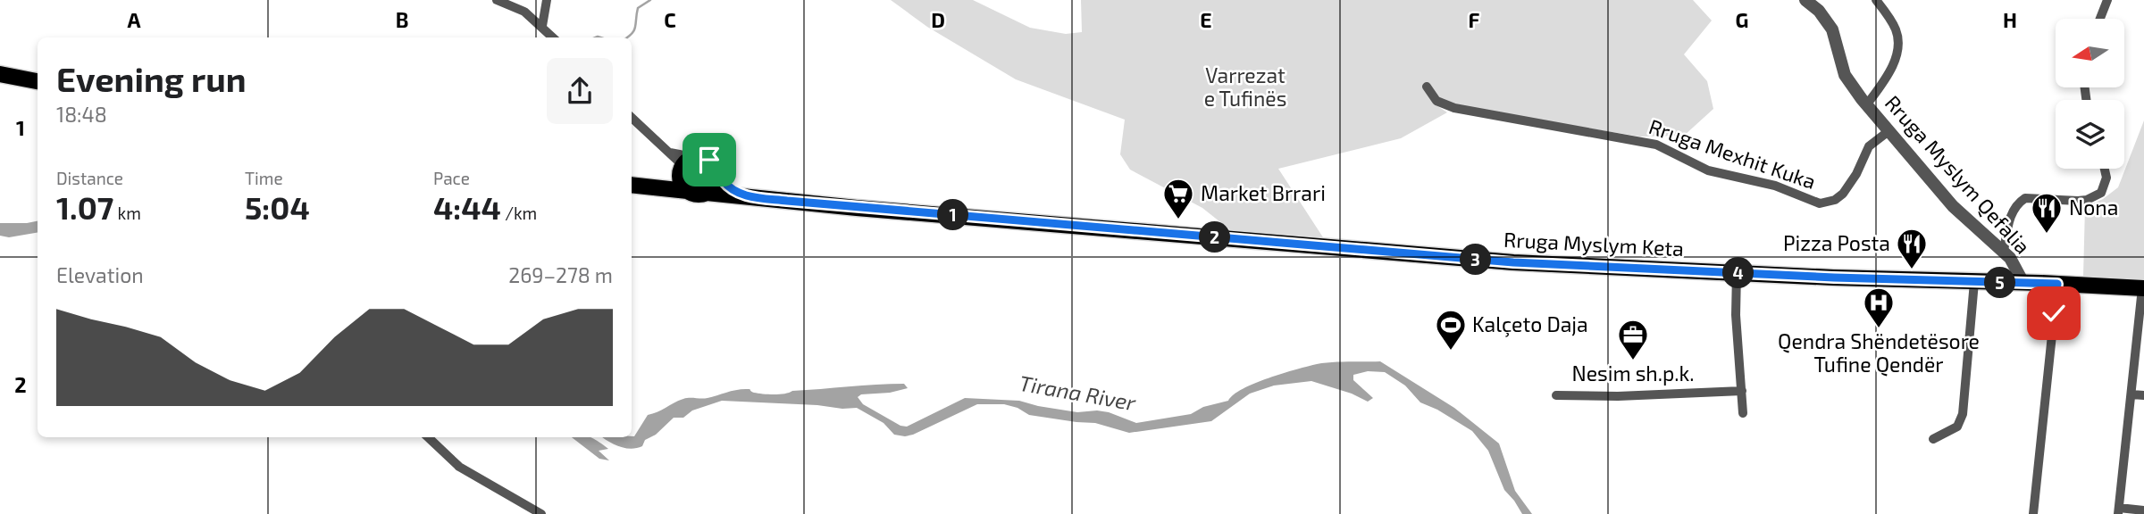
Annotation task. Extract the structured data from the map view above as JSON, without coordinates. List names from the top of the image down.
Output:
{
  "streets": {
    "main road": ["Rruga Myslym Keta"],
    "street": ["Rruga Mexhit Kuka", "Rruga Myslym Qefalia"]
  },
  "crossings": [
    ["Rruga Mexhit Kuka", "Rruga Myslym Qefalia"],
    ["Rruga Myslym Qefalia", "Rruga Myslym Keta"]
  ],
  "water": ["Tirana River"],
  "parks": ["Varrezat e Tufinës"],
  "places": {
    "supermarket": ["Market Brrari"],
    "restaurant": ["Nona", "Pizza Posta"],
    "hospital": ["Qendra Shëndetësore Tufine Qendër"],
    "sports": ["Kalçeto Daja"],
    "office": ["Nesim sh.p.k."]
  },
  "north": "left",
  "page": {
    "heading": ["Evening run", "18:48"],
    "stats": [
      ["Distance", "1.07 km"],
      ["Time", "5:04"],
      ["Pace", "4:44 /km"]
    ],
    "pins": [
      "1",
      "2",
      "3",
      "4",
      "5"
    ],
    "chart": ["Elevation", "269–278 m"]
  },
  "grid": {
    "columns": [
      "A",
      "B",
      "C",
      "D",
      "E",
      "F",
      "G",
      "H"
    ],
    "rows": ["1", "2"]
  }
}
